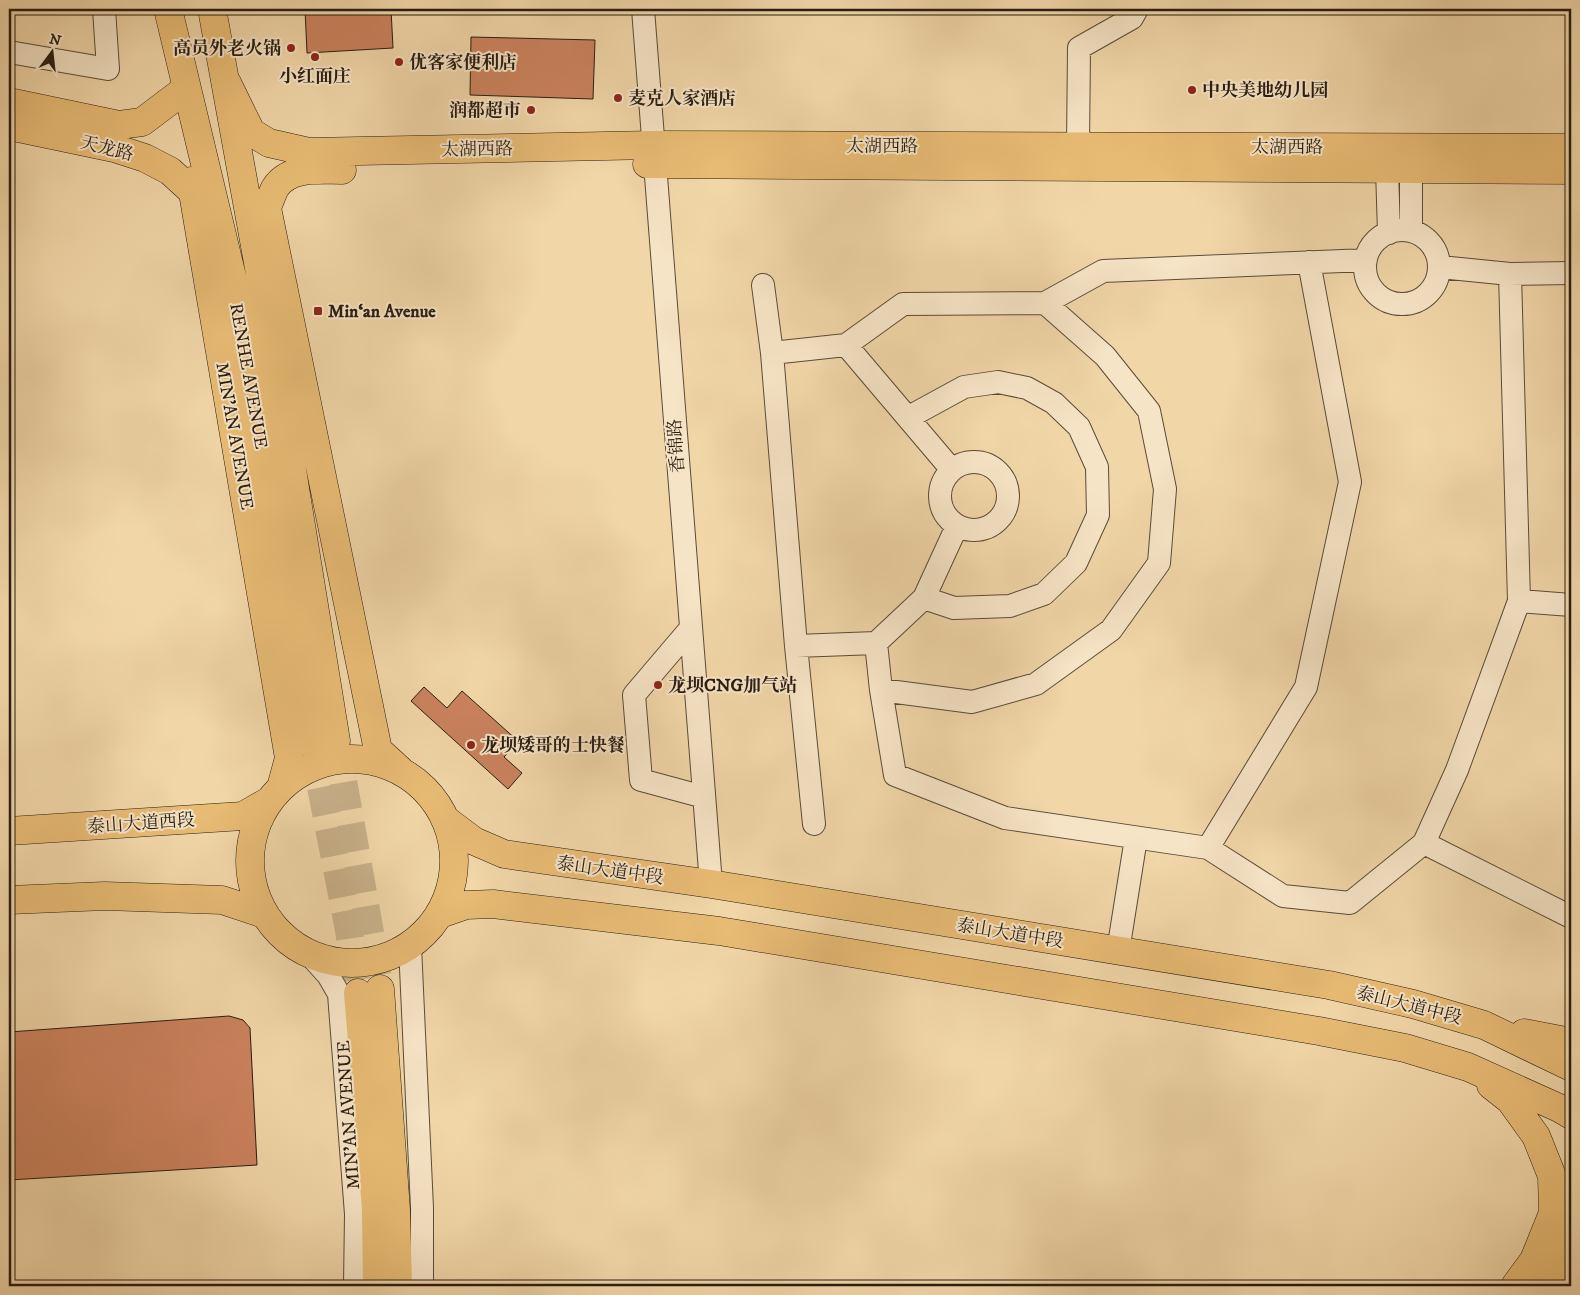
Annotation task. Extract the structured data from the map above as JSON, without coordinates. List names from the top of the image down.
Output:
{
  "streets": {
    "main road": [
      "太湖西路",
      "天龙路",
      "RENHE AVENUE",
      "MIN'AN AVENUE",
      "泰山大道西段",
      "泰山大道中段"
    ],
    "street": ["香锦路"]
  },
  "crossings": [
    ["太湖西路", "香锦路"],
    ["天龙路", "RENHE AVENUE"],
    ["天龙路", "MIN'AN AVENUE"],
    ["RENHE AVENUE", "MIN'AN AVENUE"],
    ["MIN'AN AVENUE", "泰山大道西段"],
    ["MIN'AN AVENUE", "泰山大道中段"],
    ["香锦路", "泰山大道中段"]
  ],
  "places": {
    "other": [
      "高员外老火锅",
      "小红面庄",
      "优客家便利店",
      "中央美地幼儿园",
      "麦克人家酒店",
      "润都超市",
      "龙坝CNG加气站",
      "龙坝矮哥的士快餐"
    ],
    "transit": ["Min‘an Avenue"]
  },
  "north": "top"
}
